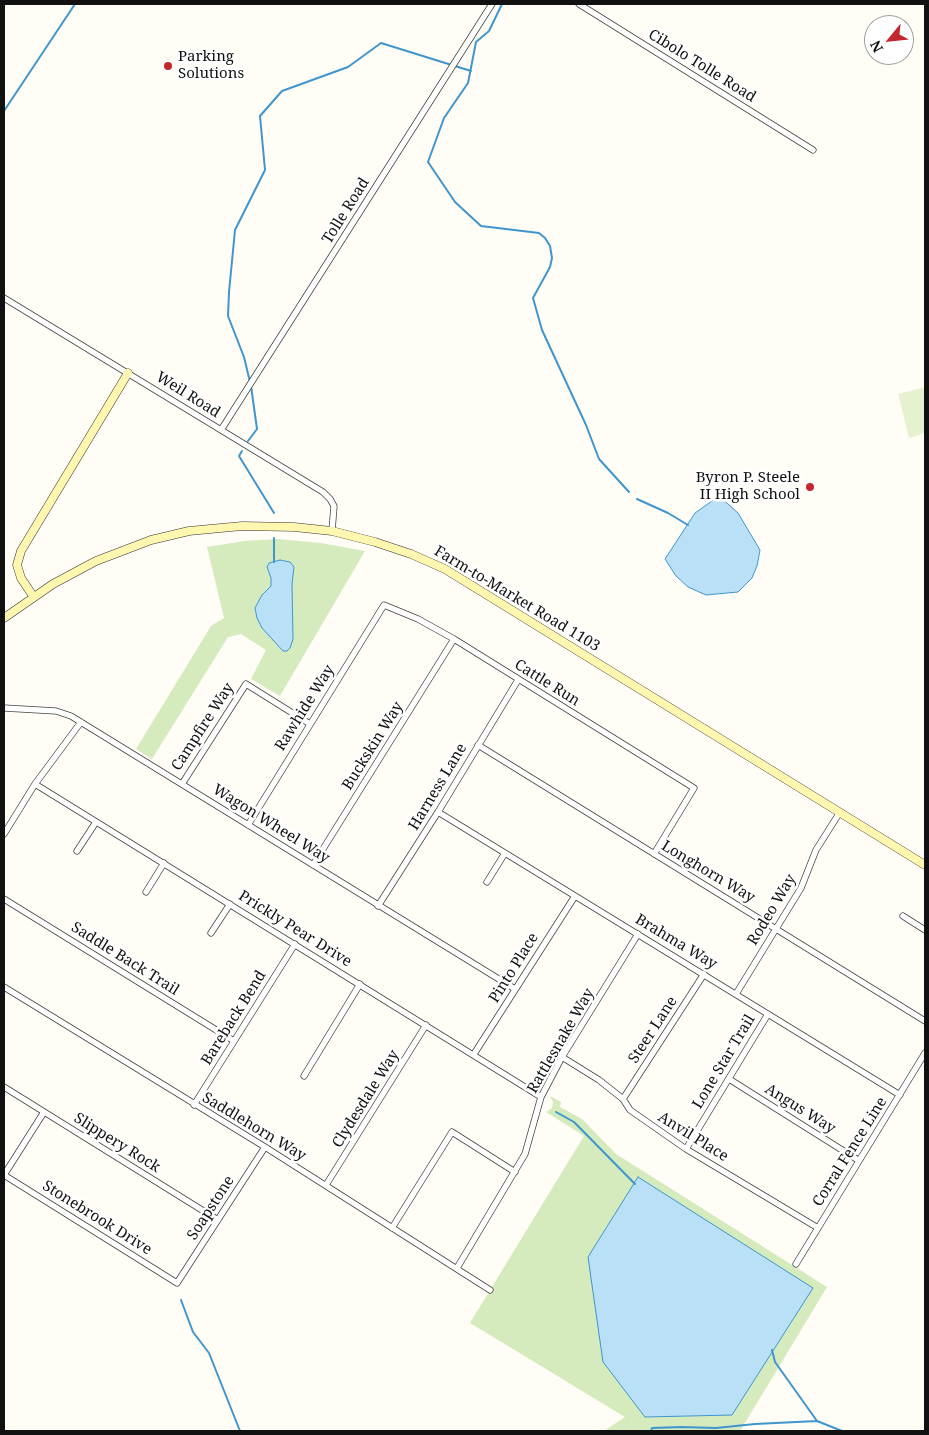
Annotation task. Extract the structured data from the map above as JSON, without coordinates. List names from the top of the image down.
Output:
{
  "streets": {
    "main road": ["Farm-to-Market Road 1103"],
    "street": [
      "Cibolo Tolle Road",
      "Tolle Road",
      "Weil Road",
      "Cattle Run",
      "Rawhide Way",
      "Campfire Way",
      "Buckskin Way",
      "Harness Lane",
      "Wagon Wheel Way",
      "Longhorn Way",
      "Rodeo Way",
      "Prickly Pear Drive",
      "Brahma Way",
      "Saddle Back Trail",
      "Pinto Place",
      "Bareback Bend",
      "Steer Lane",
      "Rattlesnake Way",
      "Lone Star Trail",
      "Clydesdale Way",
      "Angus Way",
      "Saddlehorn Way",
      "Anvil Place",
      "Slippery Rock",
      "Corral Fence Line",
      "Soapstone",
      "Stonebrook Drive"
    ]
  },
  "crossings": [
    ["Tolle Road", "Weil Road"],
    ["Weil Road", "Farm-to-Market Road 1103"],
    ["Farm-to-Market Road 1103", "Rodeo Way"],
    ["Cattle Run", "Rawhide Way"],
    ["Cattle Run", "Buckskin Way"],
    ["Cattle Run", "Harness Lane"],
    ["Cattle Run", "Longhorn Way"],
    ["Rawhide Way", "Campfire Way"],
    ["Rawhide Way", "Wagon Wheel Way"],
    ["Campfire Way", "Wagon Wheel Way"],
    ["Buckskin Way", "Wagon Wheel Way"],
    ["Harness Lane", "Wagon Wheel Way"],
    ["Harness Lane", "Longhorn Way"],
    ["Harness Lane", "Brahma Way"],
    ["Wagon Wheel Way", "Pinto Place"],
    ["Longhorn Way", "Rodeo Way"],
    ["Rodeo Way", "Brahma Way"],
    ["Prickly Pear Drive", "Pinto Place"],
    ["Prickly Pear Drive", "Bareback Bend"],
    ["Prickly Pear Drive", "Rattlesnake Way"],
    ["Prickly Pear Drive", "Clydesdale Way"],
    ["Brahma Way", "Pinto Place"],
    ["Brahma Way", "Steer Lane"],
    ["Brahma Way", "Rattlesnake Way"],
    ["Brahma Way", "Lone Star Trail"],
    ["Brahma Way", "Corral Fence Line"],
    ["Saddle Back Trail", "Bareback Bend"],
    ["Bareback Bend", "Saddlehorn Way"],
    ["Steer Lane", "Anvil Place"],
    ["Rattlesnake Way", "Saddlehorn Way"],
    ["Rattlesnake Way", "Anvil Place"],
    ["Lone Star Trail", "Angus Way"],
    ["Lone Star Trail", "Anvil Place"],
    ["Clydesdale Way", "Saddlehorn Way"],
    ["Angus Way", "Corral Fence Line"],
    ["Saddlehorn Way", "Soapstone"],
    ["Anvil Place", "Corral Fence Line"],
    ["Slippery Rock", "Soapstone"],
    ["Soapstone", "Stonebrook Drive"]
  ],
  "places": ["Parking Solutions", "Byron P. Steele II High School"],
  "north": "bottom left"
}
